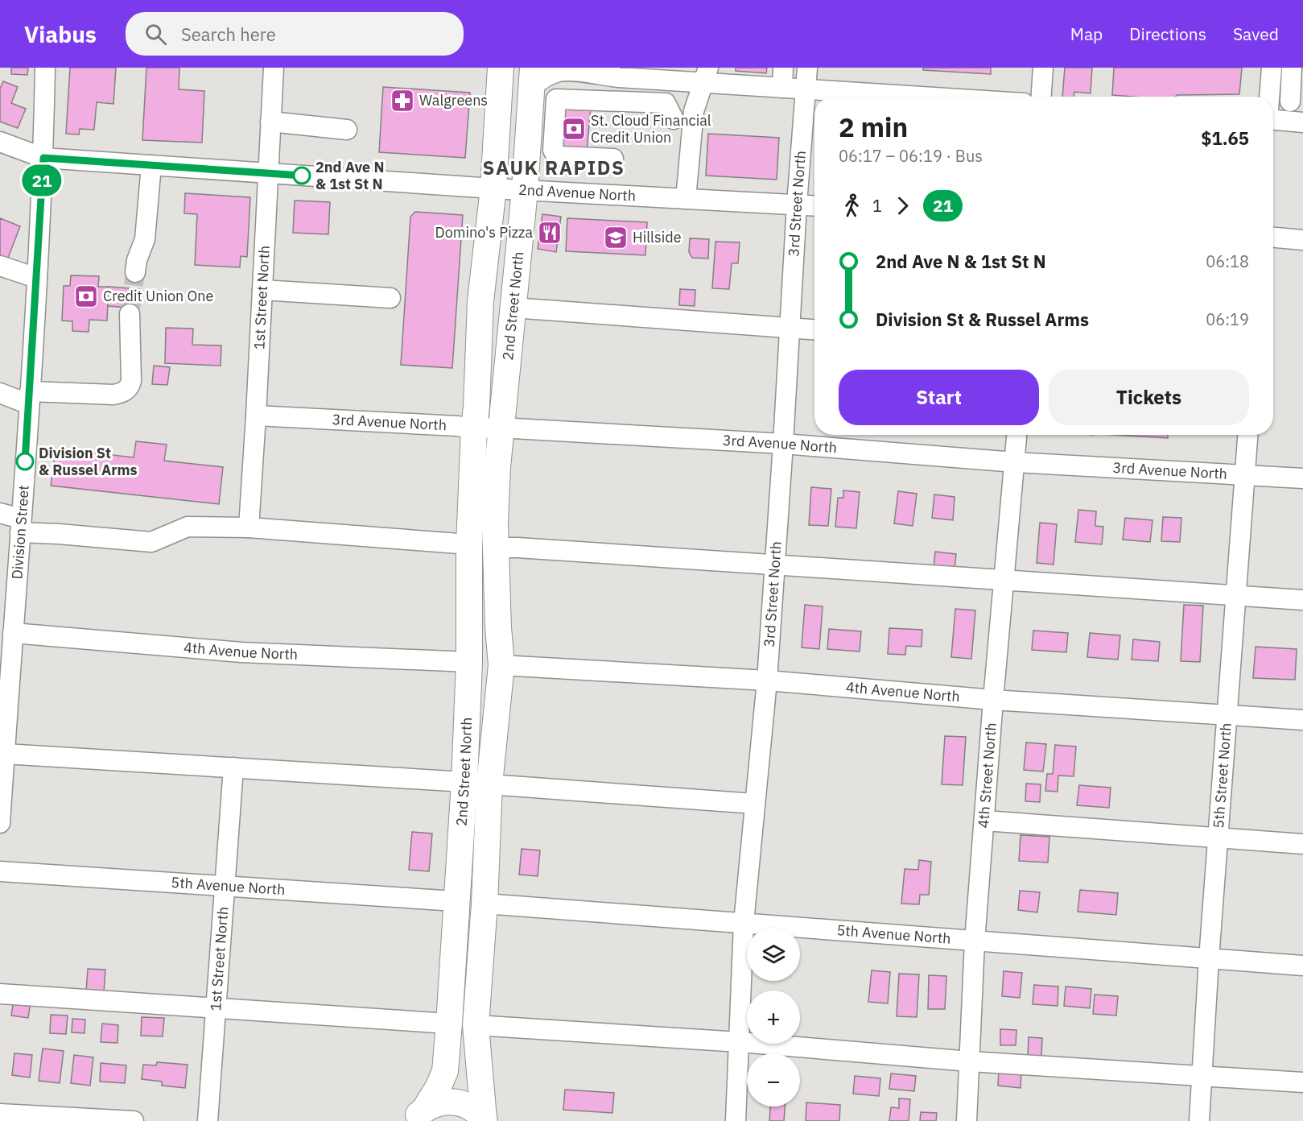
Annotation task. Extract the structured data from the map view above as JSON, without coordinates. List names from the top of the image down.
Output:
{
  "streets": {
    "main road": ["2nd Street North"],
    "street": [
      "2nd Avenue North",
      "3rd Street North",
      "1st Street North",
      "3rd Avenue North",
      "Division Street",
      "4th Avenue North",
      "4th Street North",
      "5th Street North",
      "5th Avenue North"
    ]
  },
  "crossings": [
    ["2nd Avenue North", "3rd Street North"],
    ["2nd Avenue North", "1st Street North"],
    ["2nd Avenue North", "2nd Street North"],
    ["2nd Avenue North", "Division Street"],
    ["3rd Street North", "3rd Avenue North"],
    ["3rd Street North", "4th Avenue North"],
    ["3rd Street North", "5th Avenue North"],
    ["1st Street North", "3rd Avenue North"],
    ["1st Street North", "5th Avenue North"],
    ["2nd Street North", "3rd Avenue North"],
    ["2nd Street North", "4th Avenue North"],
    ["2nd Street North", "5th Avenue North"],
    ["3rd Avenue North", "4th Street North"],
    ["3rd Avenue North", "5th Street North"],
    ["Division Street", "4th Avenue North"],
    ["4th Avenue North", "4th Street North"],
    ["4th Avenue North", "5th Street North"],
    ["4th Street North", "5th Avenue North"],
    ["5th Street North", "5th Avenue North"]
  ],
  "districts": ["SAUK RAPIDS"],
  "places": {
    "pharmacy": ["Walgreens"],
    "bank": ["St. Cloud Financial Credit Union", "Credit Union One"],
    "other": ["2nd Ave N & 1st St N", "Division St & Russel Arms"],
    "restaurant": ["Domino's Pizza"],
    "school or university": ["Hillside"]
  },
  "lines": ["bus line 21"],
  "page": {
    "header": "Viabus",
    "search": "Search here",
    "nav": ["Map", "Directions", "Saved"],
    "on_map": "21",
    "heading": ["2 min", "06:17 – 06:19 · Bus", "$1.65"],
    "legs": ["1", "21"],
    "list": [
      {
        "name": "2nd Ave N & 1st St N",
        "value": "06:18"
      },
      {
        "name": "Division St & Russel Arms",
        "value": "06:19"
      }
    ],
    "buttons": ["Start", "Tickets"],
    "map_buttons": ["+", "−"]
  }
}
